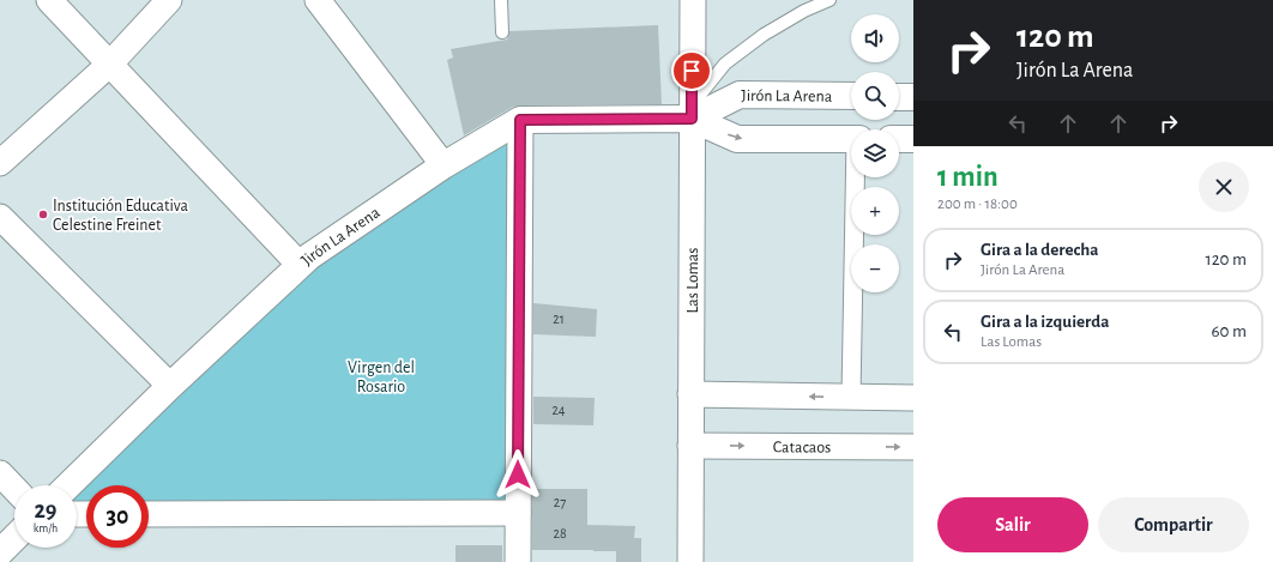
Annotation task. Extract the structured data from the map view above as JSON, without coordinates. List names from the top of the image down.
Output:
{
  "streets": {
    "street": ["Jirón La Arena", "Las Lomas", "Catacaos"]
  },
  "crossings": [
    ["Jirón La Arena", "Las Lomas"],
    ["Las Lomas", "Catacaos"]
  ],
  "parks": ["Virgen del Rosario"],
  "places": ["Institución Educativa Celestine Freinet"],
  "house_numbers": [
    "21",
    "24",
    "27",
    "28"
  ],
  "page": {
    "turn": ["120 m", "Jirón La Arena"],
    "map_buttons": ["+", "−"],
    "heading": ["1 min", "200 m · 18:00"],
    "list": [
      {
        "name": "Gira a la derecha",
        "note": "Jirón La Arena",
        "value": "120 m"
      },
      {
        "name": "Gira a la izquierda",
        "note": "Las Lomas",
        "value": "60 m"
      }
    ],
    "speed": "29 km/h",
    "limit": "30",
    "buttons": ["Salir", "Compartir"]
  }
}
